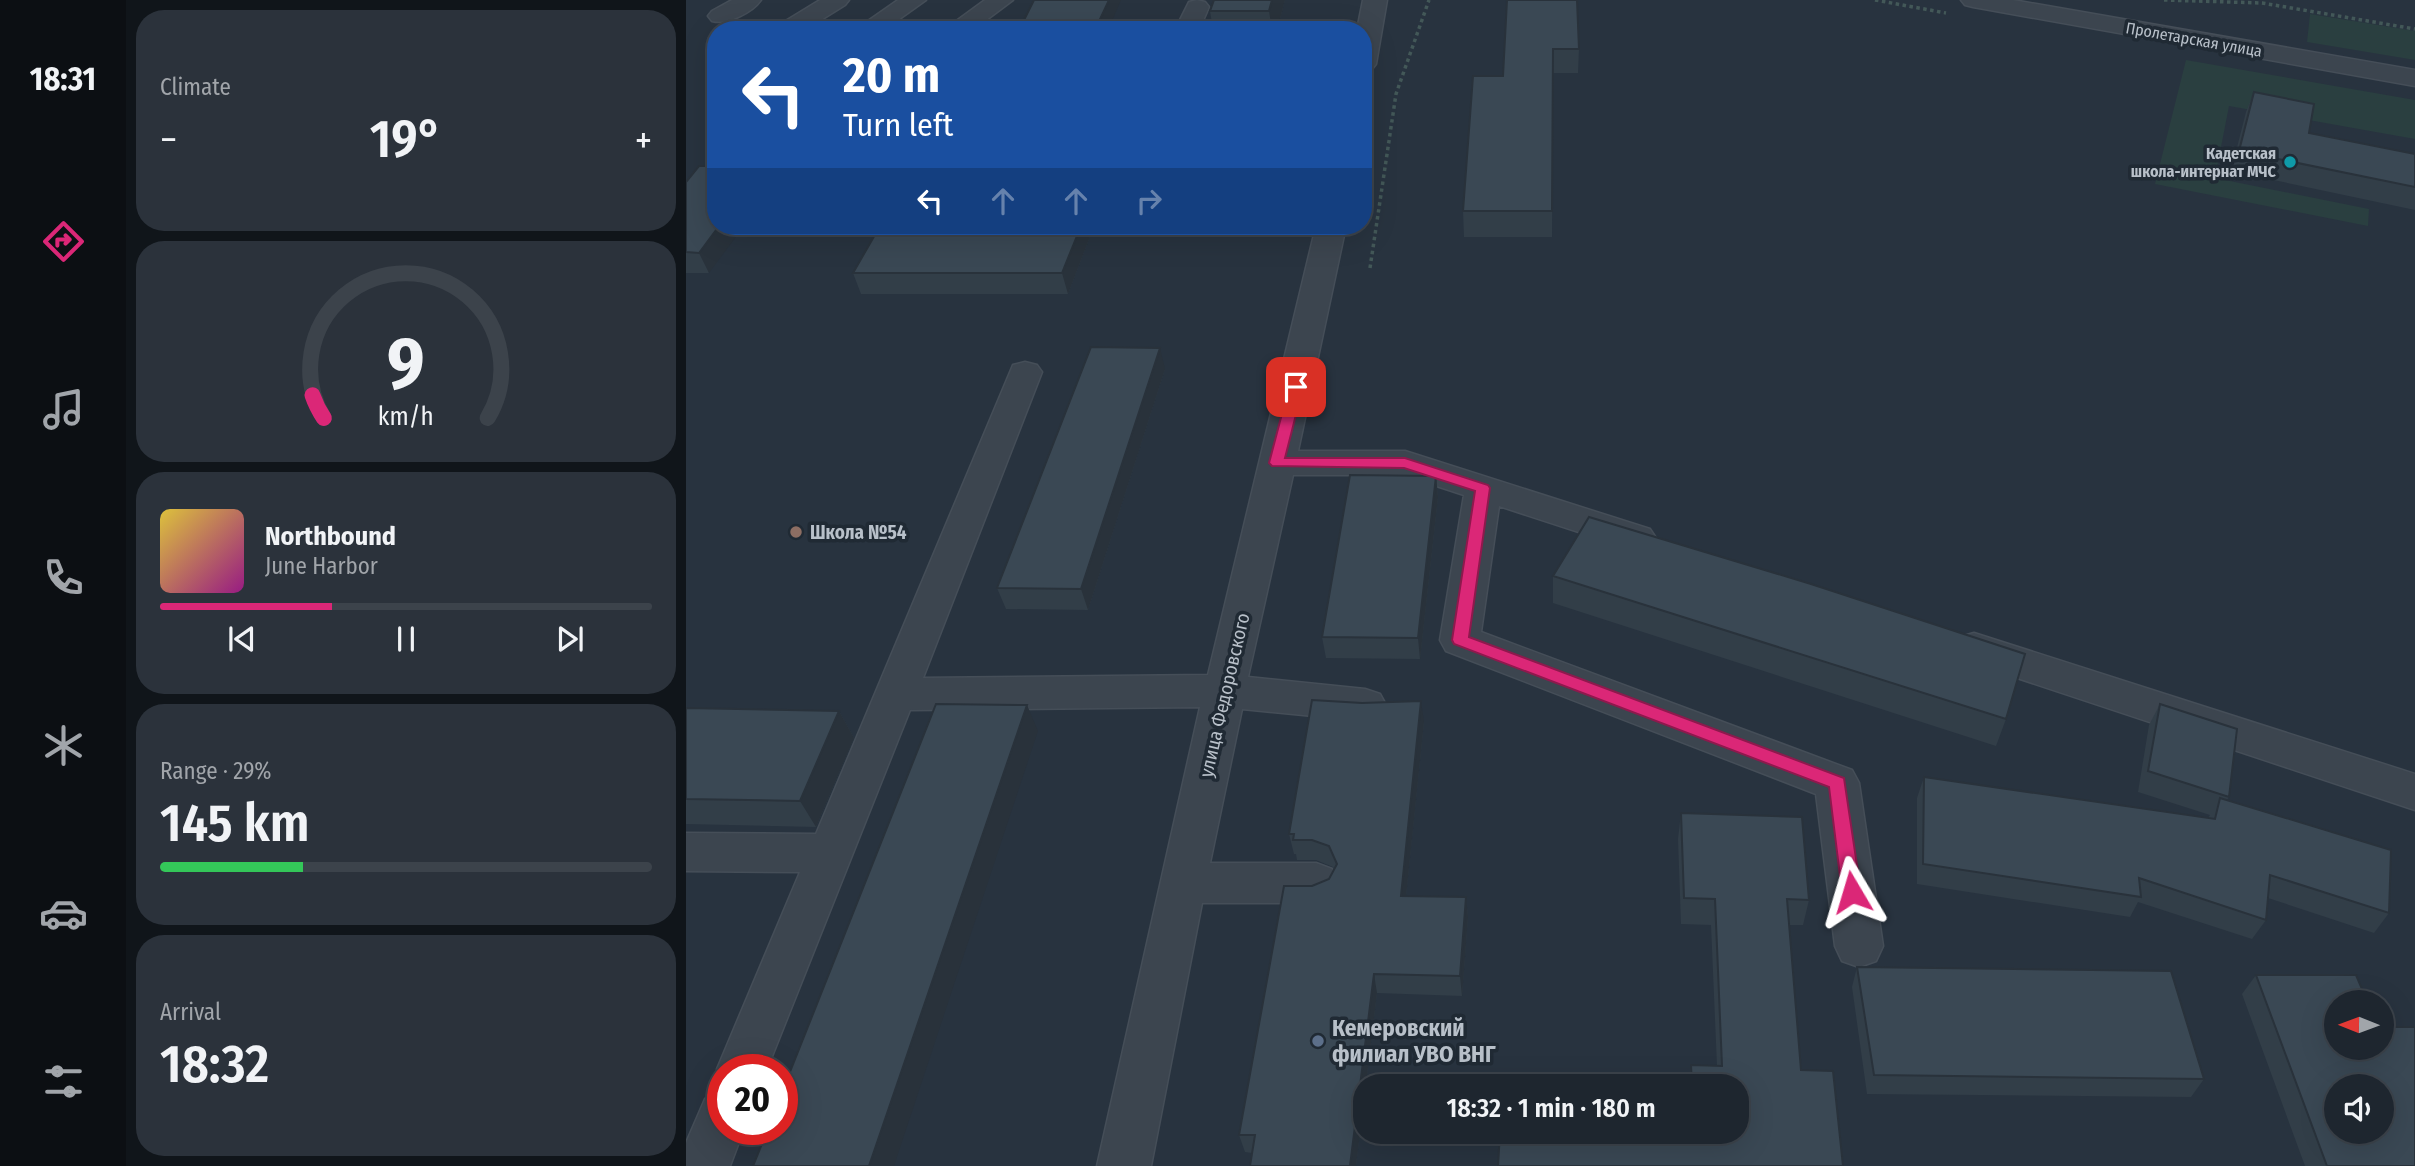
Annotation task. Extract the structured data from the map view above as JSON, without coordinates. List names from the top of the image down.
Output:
{
  "streets": {
    "street": ["Пролетарская улица", "улица Федоровского"]
  },
  "places": ["Кадетская школа-интернат МЧС", "Школа №54", "Кемеровский филиал УВО ВНГ"],
  "north": "left",
  "page": {
    "tabs": "18:31",
    "tile": [
      "Climate",
      ["Range · 29%", "145 km"],
      ["Arrival", "18:32"]
    ],
    "turn": ["20 m", "Turn left"],
    "heat": ["−", "19°", "+"],
    "song": ["Northbound", "June Harbor"],
    "limit": "20",
    "trip": "18:32 · 1 min · 180 m",
    "gauge": ["9", "km/h"]
  }
}
